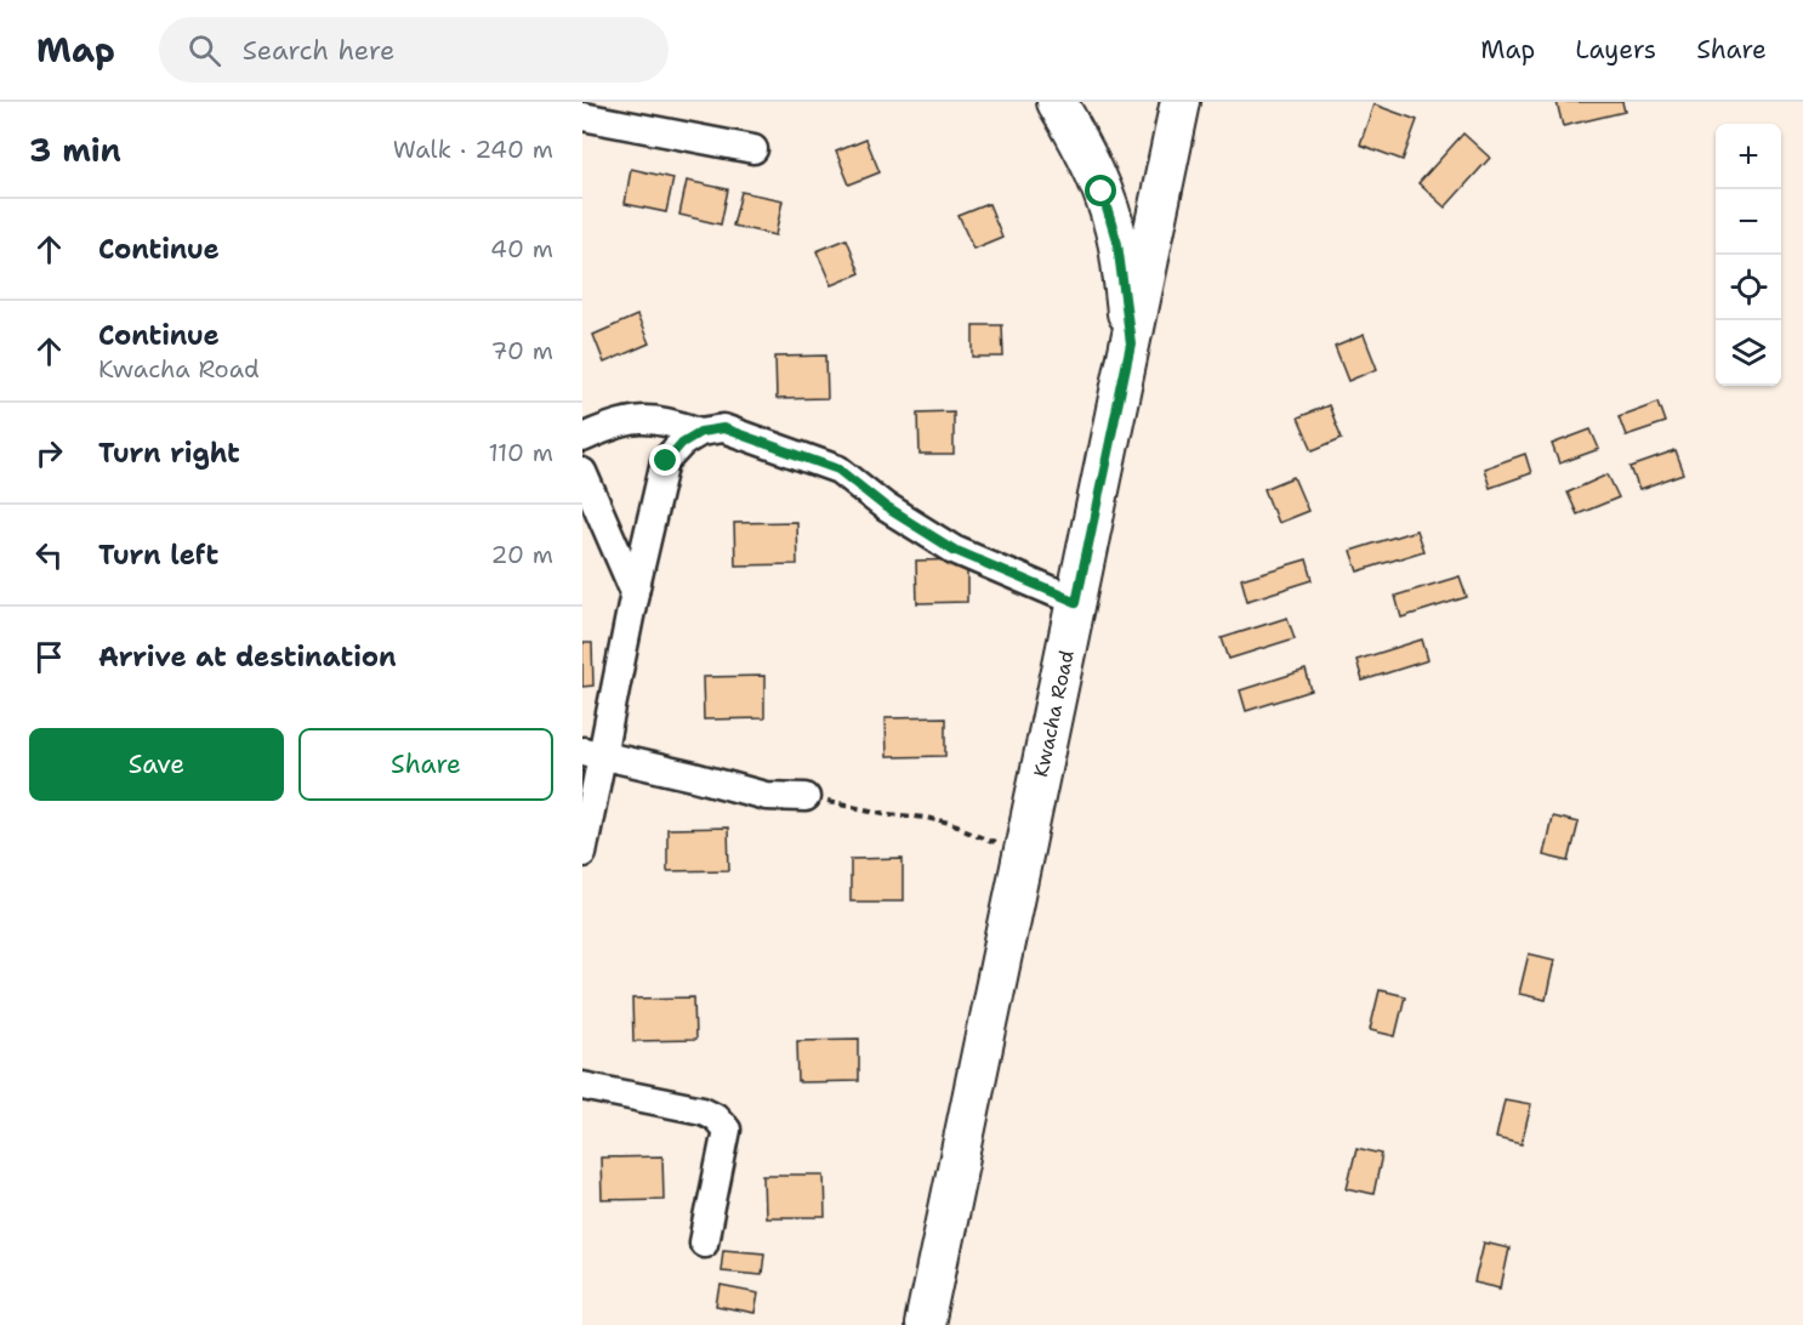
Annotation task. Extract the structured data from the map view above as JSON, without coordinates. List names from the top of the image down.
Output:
{
  "streets": {
    "main road": ["Kwacha Road"]
  },
  "page": {
    "header": "Map",
    "search": "Search here",
    "nav": ["Map", "Layers", "Share"],
    "heading": ["3 min", "Walk · 240 m"],
    "map_buttons": ["+", "−"],
    "list": [
      ["Continue", "40 m"],
      ["Continue", "Kwacha Road", "70 m"],
      ["Turn right", "110 m"],
      ["Turn left", "20 m"],
      "Arrive at destination"
    ],
    "buttons": ["Save", "Share"]
  }
}
